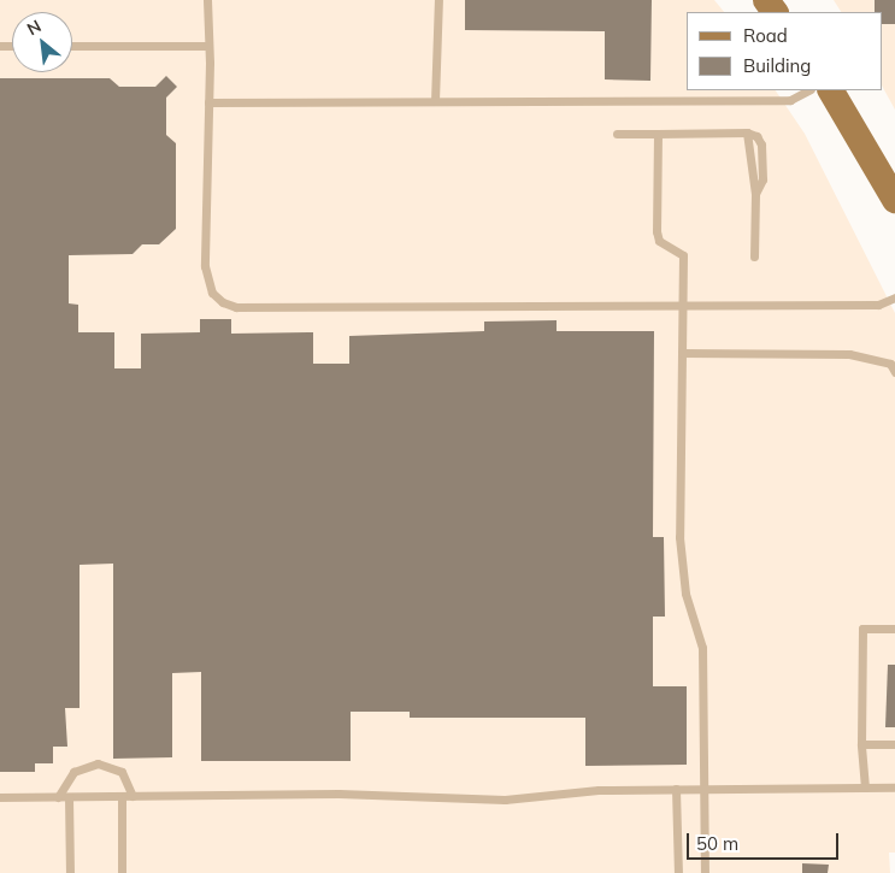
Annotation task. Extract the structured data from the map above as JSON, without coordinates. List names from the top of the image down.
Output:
{
  "legend": ["Road", "Building"],
  "scale_bar": "50 m",
  "north": "top left"
}
